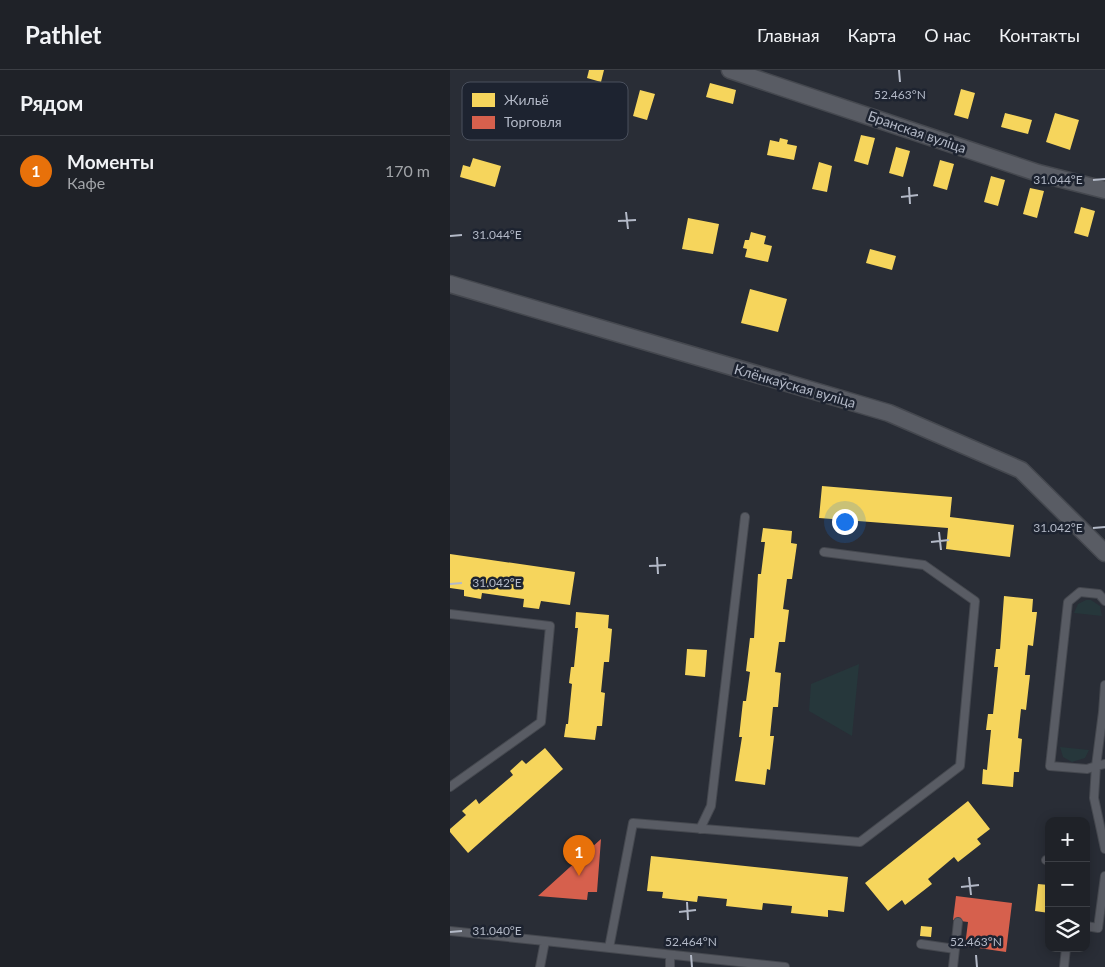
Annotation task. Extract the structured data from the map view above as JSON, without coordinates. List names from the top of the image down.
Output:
{
  "streets": {
    "street": ["Бранская вуліца", "Клёнкаўская вуліца"]
  },
  "legend": ["Жильё", "Торговля"],
  "page": {
    "header": "Pathlet",
    "nav": [
      "Главная",
      "Карта",
      "О нас",
      "Контакты"
    ],
    "heading": "Рядом",
    "list": [
      {
        "mark": "1",
        "name": "Моменты",
        "note": "Кафе",
        "value": "170 m"
      }
    ],
    "map_buttons": ["+", "−"],
    "pins": "1"
  },
  "coordinates": [
    "52.463°N",
    "31.044°E",
    "31.042°E",
    "31.040°E",
    "52.464°N"
  ]
}
